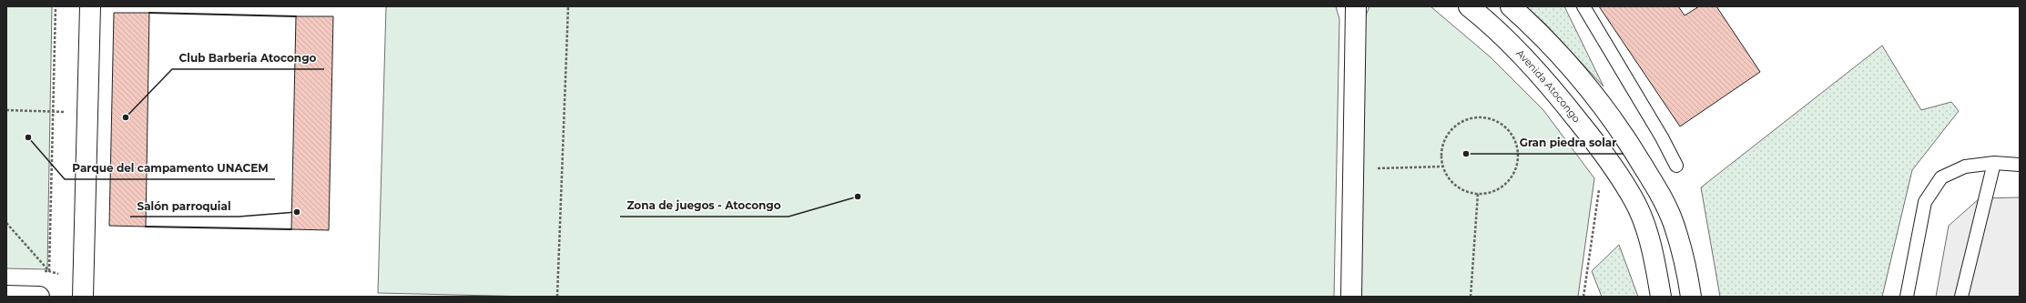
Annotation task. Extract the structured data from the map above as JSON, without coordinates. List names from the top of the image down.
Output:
{
  "streets": {
    "main road": ["Avenida Atocongo"]
  },
  "places": [
    "Club Barberia Atocongo",
    "Parque del campamento UNACEM",
    "Gran piedra solar",
    "Zona de juegos - Atocongo",
    "Salón parroquial"
  ]
}
